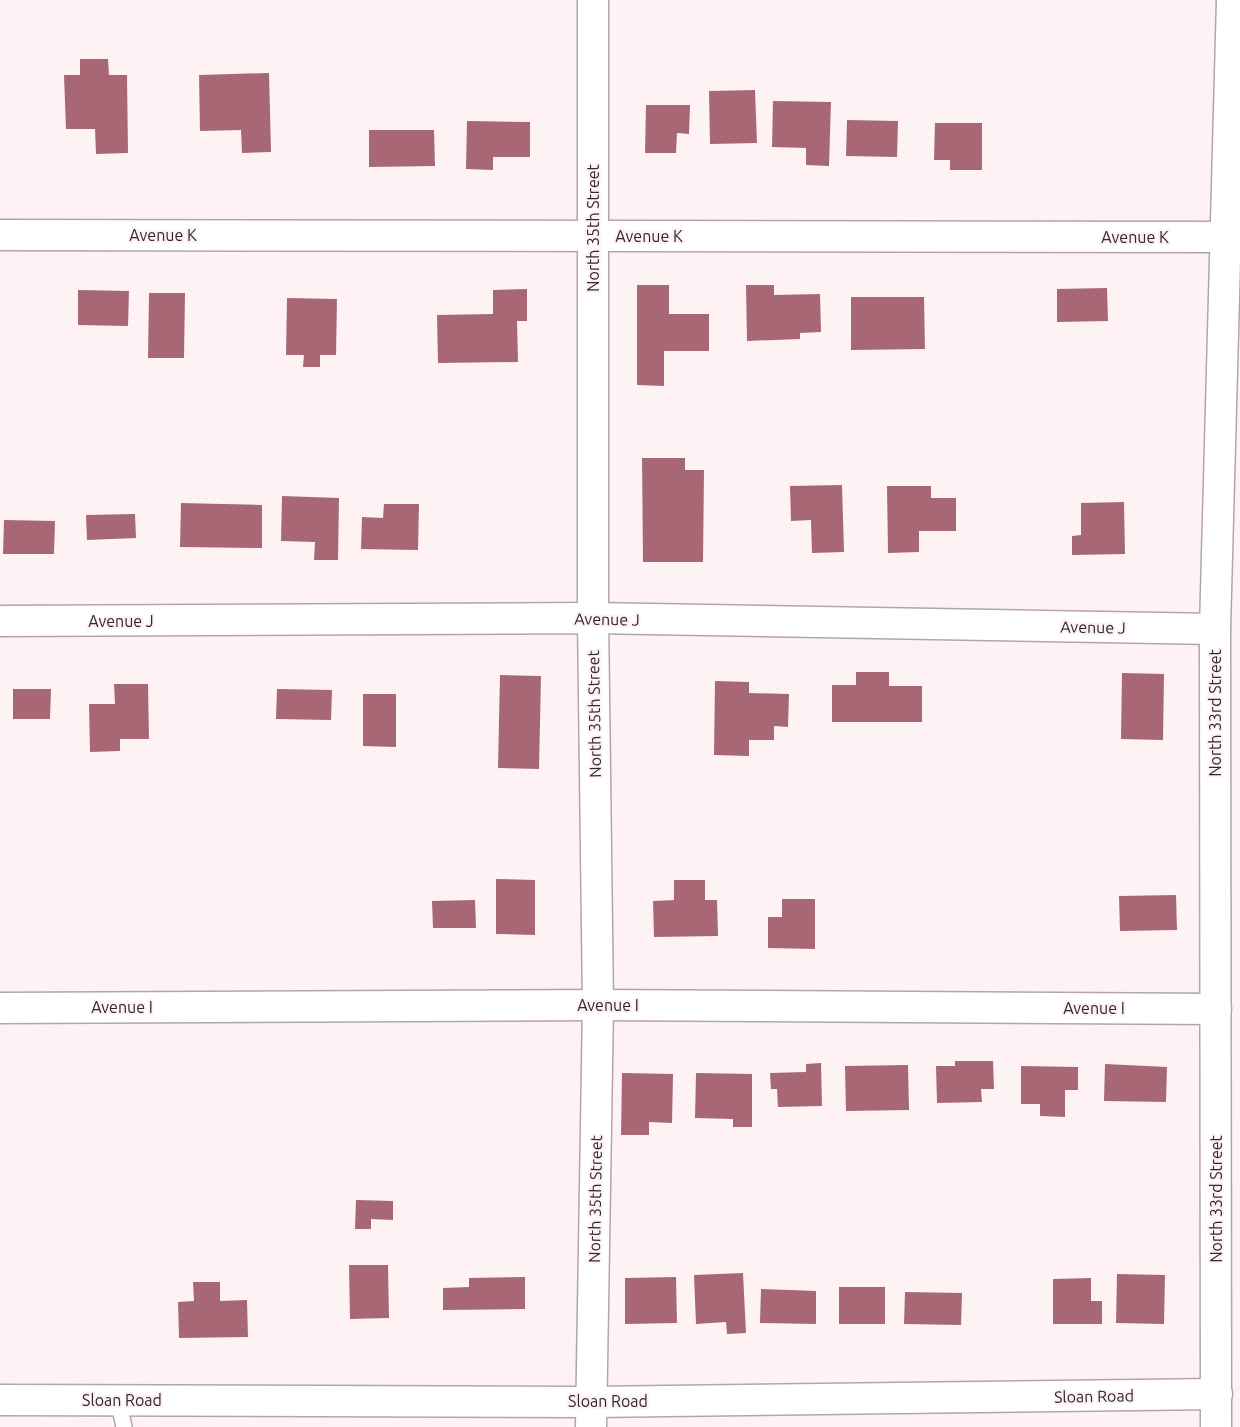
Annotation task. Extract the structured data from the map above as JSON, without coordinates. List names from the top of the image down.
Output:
{
  "streets": {
    "street": [
      "North 35th Street",
      "Avenue K",
      "Avenue J",
      "North 33rd Street",
      "Avenue I",
      "Sloan Road"
    ]
  },
  "crossings": [
    ["North 35th Street", "Avenue K"],
    ["North 35th Street", "Avenue J"],
    ["North 35th Street", "Avenue I"],
    ["North 35th Street", "Sloan Road"],
    ["Avenue K", "North 33rd Street"],
    ["Avenue J", "North 33rd Street"],
    ["North 33rd Street", "Avenue I"],
    ["North 33rd Street", "Sloan Road"]
  ]
}
